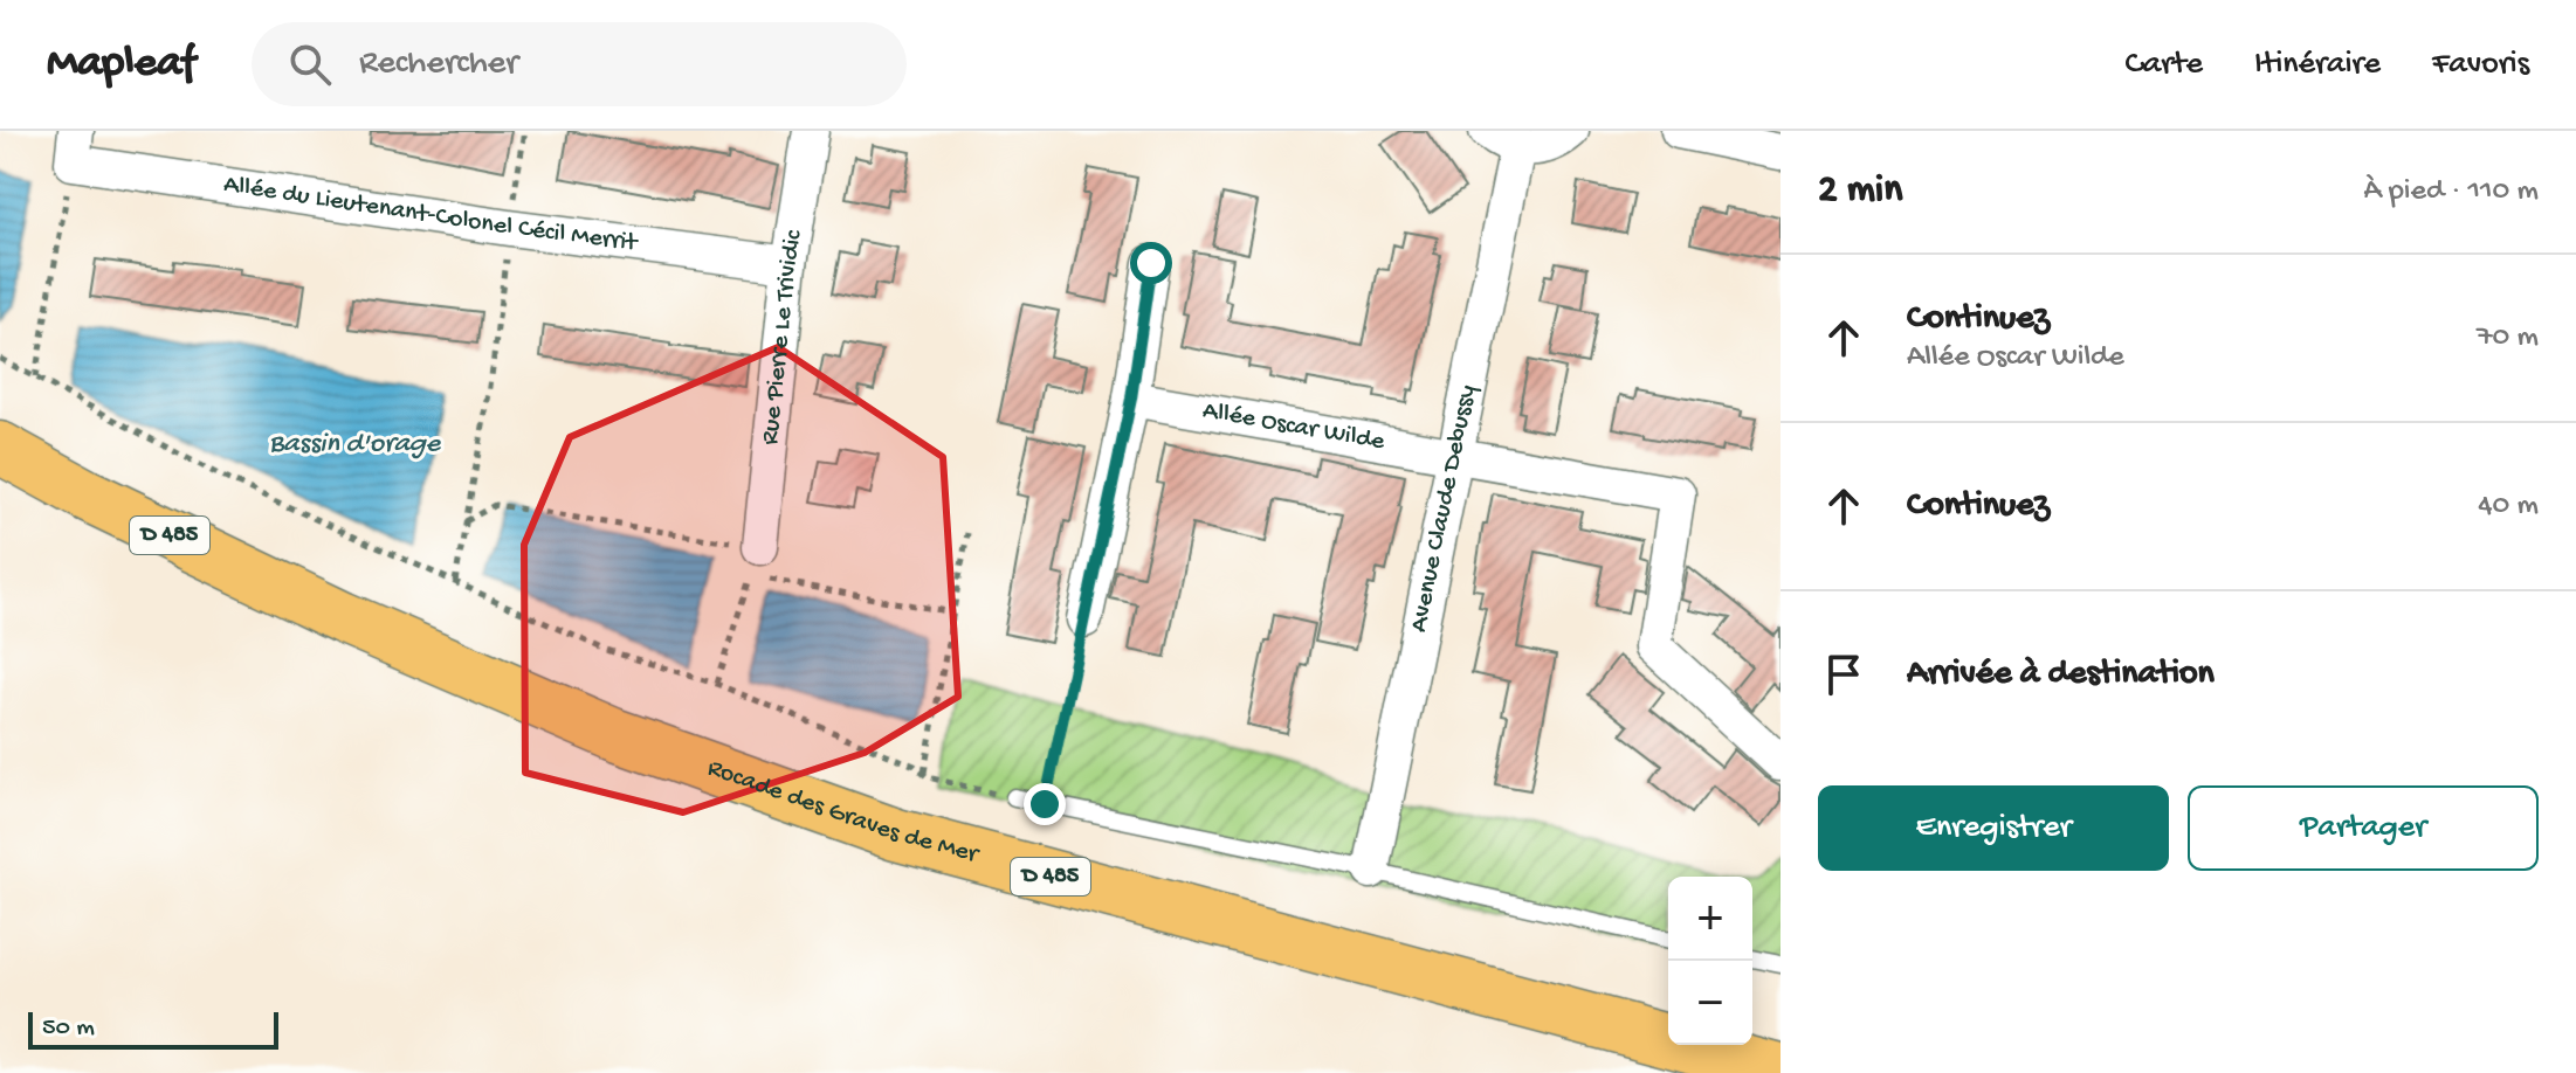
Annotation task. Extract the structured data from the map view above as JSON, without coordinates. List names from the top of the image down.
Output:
{
  "streets": {
    "main road": ["D 485", "Rocade des Graves de Mer"],
    "street": [
      "Allée du Lieutenant-Colonel Cécil Merrit",
      "Rue Pierre Le Trividic",
      "Allée Oscar Wilde",
      "Avenue Claude Debussy"
    ]
  },
  "crossings": [
    ["Allée du Lieutenant-Colonel Cécil Merrit", "Rue Pierre Le Trividic"],
    ["Allée Oscar Wilde", "Avenue Claude Debussy"]
  ],
  "water": ["Bassin d'orage"],
  "scale_bar": "50 m",
  "page": {
    "header": "Mapleaf",
    "search": "Rechercher",
    "nav": ["Carte", "Itinéraire", "Favoris"],
    "heading": ["2 min", "À pied · 110 m"],
    "list": [
      ["Continuez", "Allée Oscar Wilde", "70 m"],
      ["Continuez", "40 m"],
      "Arrivée à destination"
    ],
    "buttons": ["Enregistrer", "Partager"],
    "map_buttons": ["+", "−"],
    "scale": "50 m"
  }
}
